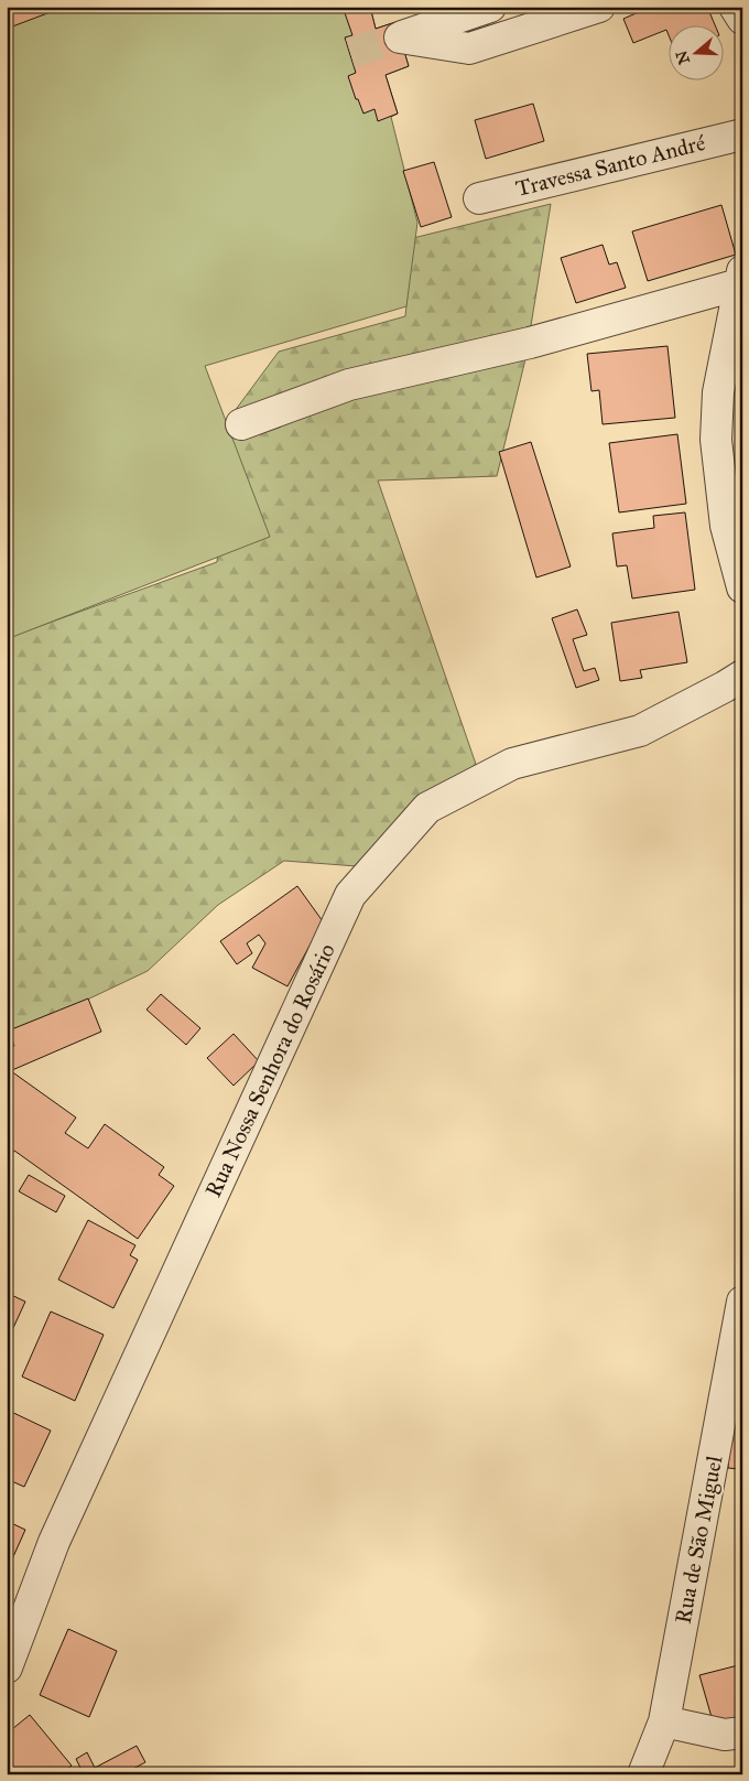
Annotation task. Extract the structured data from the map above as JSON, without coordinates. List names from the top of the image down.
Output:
{
  "streets": {
    "street": ["Travessa Santo André", "Rua Nossa Senhora do Rosário", "Rua de São Miguel"]
  },
  "north": "left"
}
